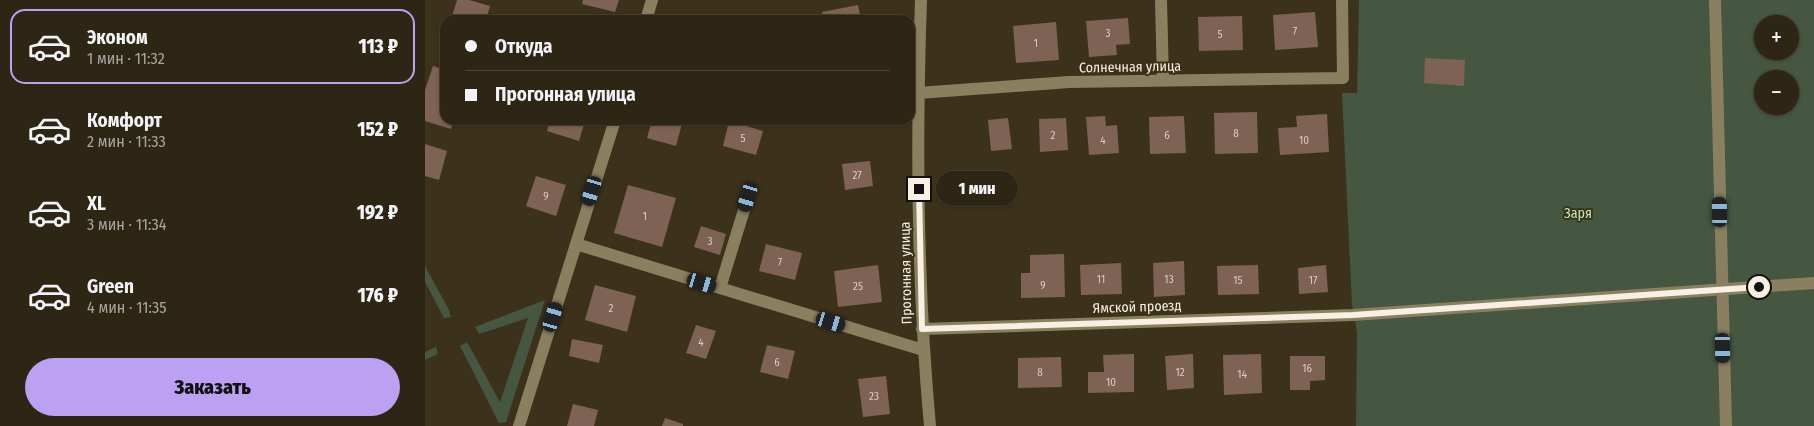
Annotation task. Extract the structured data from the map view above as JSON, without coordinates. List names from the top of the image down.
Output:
{
  "streets": {
    "street": ["Солнечная улица", "Прогонная улица", "Ямской проезд"]
  },
  "crossings": [
    ["Солнечная улица", "Прогонная улица"],
    ["Прогонная улица", "Ямской проезд"]
  ],
  "parks": ["Заря"],
  "house_numbers": [
    "7",
    "3",
    "5",
    "1",
    "8",
    "2",
    "6",
    "5",
    "4",
    "10",
    "27",
    "9",
    "1",
    "3",
    "7",
    "11",
    "13",
    "15",
    "17",
    "9",
    "25",
    "2",
    "4",
    "6",
    "16",
    "8",
    "12",
    "14",
    "10",
    "23"
  ],
  "page": {
    "list": [
      {
        "name": "Эконом",
        "note": "1 мин · 11:32",
        "value": "113 ₽"
      },
      {
        "name": "Комфорт",
        "note": "2 мин · 11:33",
        "value": "152 ₽"
      },
      {
        "name": "XL",
        "note": "3 мин · 11:34",
        "value": "192 ₽"
      },
      {
        "name": "Green",
        "note": "4 мин · 11:35",
        "value": "176 ₽"
      }
    ],
    "map_buttons": ["+", "−"],
    "banner": ["Откуда", "Прогонная улица"],
    "bubble": "1 мин",
    "buttons": "Заказать"
  }
}
